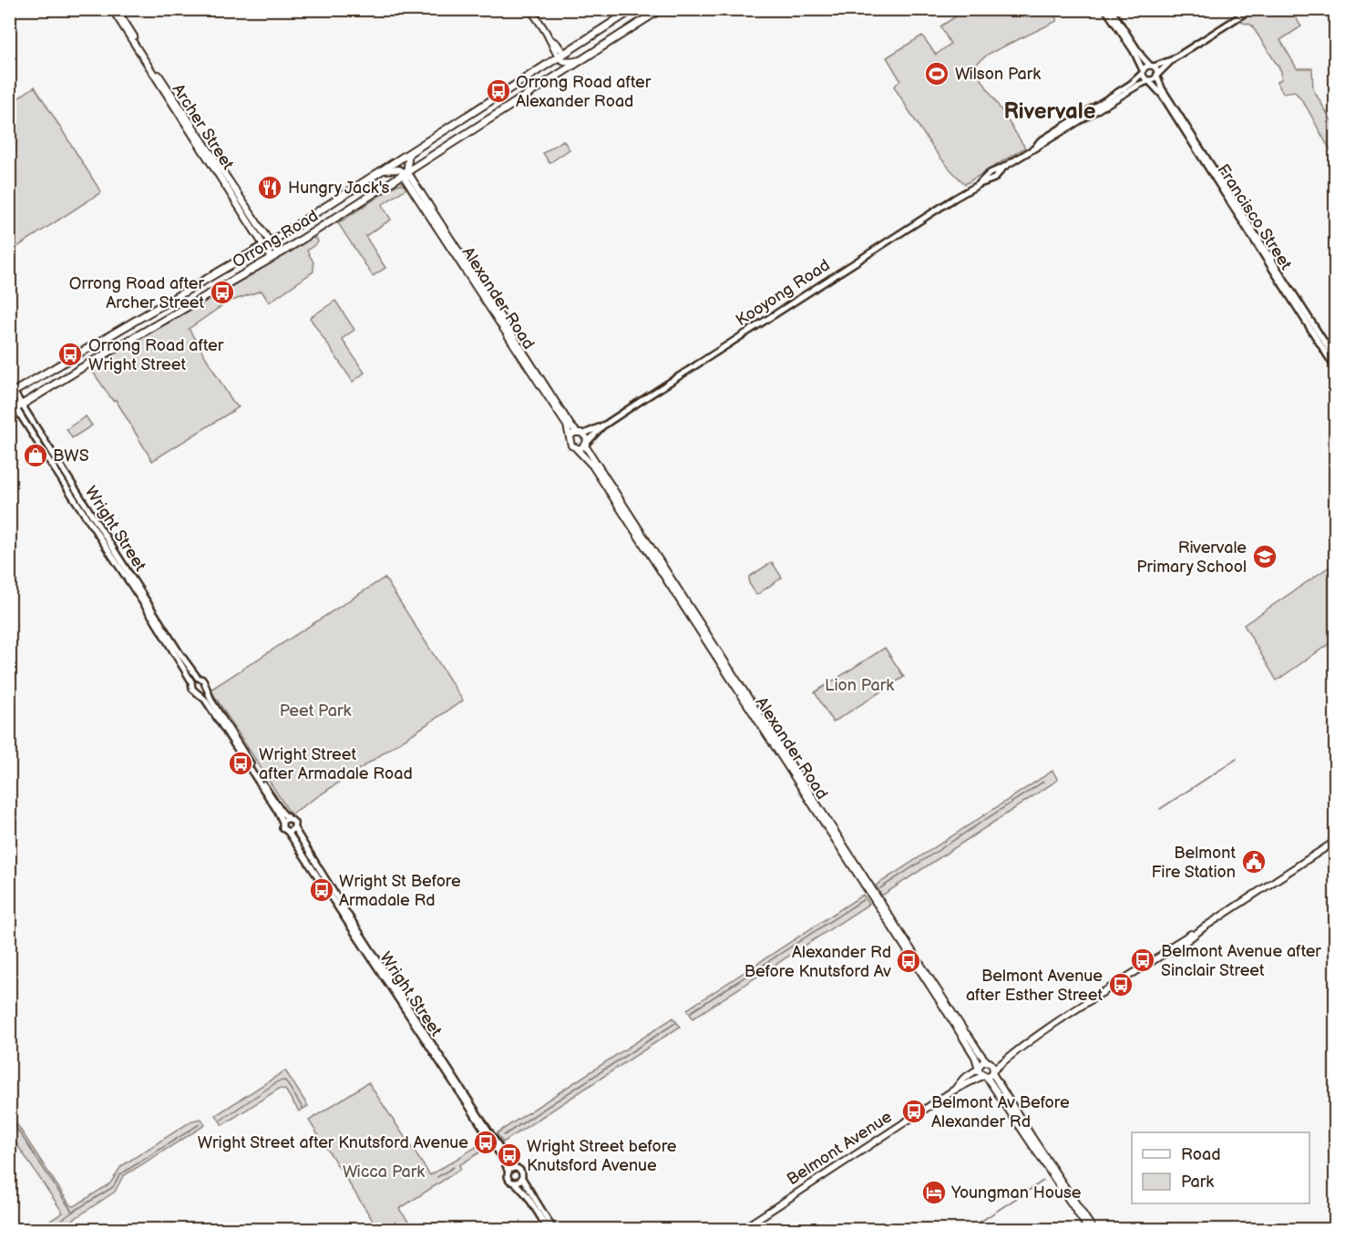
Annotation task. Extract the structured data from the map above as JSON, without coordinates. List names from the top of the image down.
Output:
{
  "streets": {
    "highway": ["Orrong Road"],
    "main road": ["Archer Street", "Alexander Road", "Belmont Avenue"],
    "street": ["Francisco Street", "Kooyong Road", "Wright Street"]
  },
  "crossings": [
    ["Archer Street", "Orrong Road"],
    ["Francisco Street", "Kooyong Road"],
    ["Orrong Road", "Alexander Road"],
    ["Orrong Road", "Wright Street"],
    ["Kooyong Road", "Alexander Road"],
    ["Alexander Road", "Belmont Avenue"]
  ],
  "districts": ["Rivervale"],
  "parks": ["Lion Park", "Peet Park", "Wicca Park"],
  "places": {
    "sports": ["Wilson Park"],
    "bus stop": [
      "Orrong Road after Alexander Road",
      "Orrong Road after Archer Street",
      "Orrong Road after Wright Street",
      "Wright Street after Armadale Road",
      "Wright St Before Armadale Rd",
      "Belmont Avenue after Sinclair Street",
      "Alexander Rd Before Knutsford Av",
      "Belmont Avenue after Esther Street",
      "Belmont Av Before Alexander Rd",
      "Wright Street after Knutsford Avenue",
      "Wright Street before Knutsford Avenue"
    ],
    "restaurant": ["Hungry Jack's"],
    "shop": ["BWS"],
    "school or university": ["Rivervale Primary School"],
    "public building": ["Belmont Fire Station"],
    "hotel": ["Youngman House"]
  },
  "legend": ["Road", "Park"]
}
